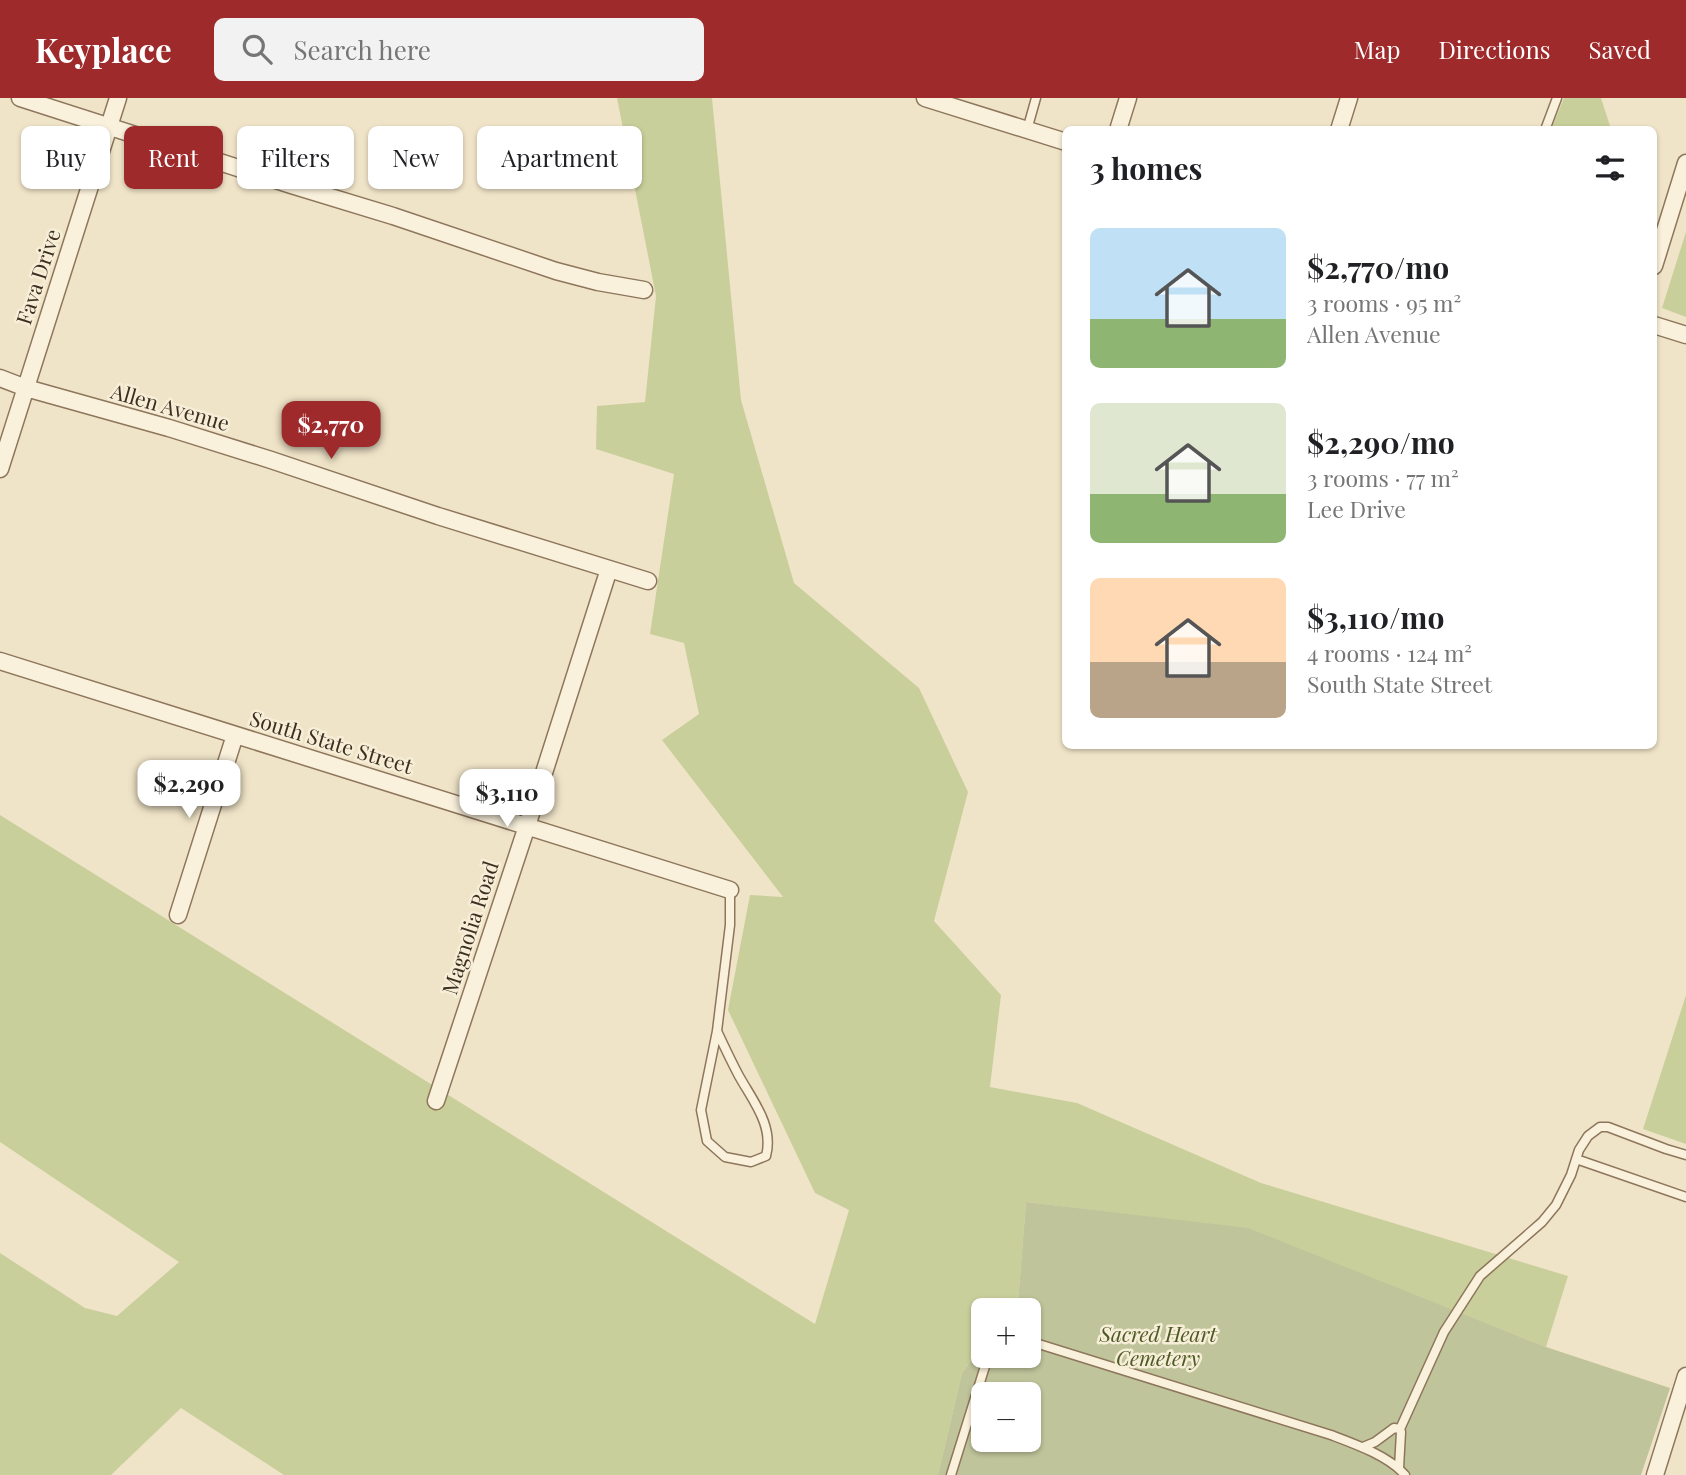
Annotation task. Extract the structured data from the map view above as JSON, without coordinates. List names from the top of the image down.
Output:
{
  "streets": {
    "street": [
      "Fava Drive",
      "Allen Avenue",
      "South State Street",
      "Magnolia Road"
    ]
  },
  "crossings": [
    ["Fava Drive", "Allen Avenue"],
    ["Allen Avenue", "Magnolia Road"],
    ["South State Street", "Magnolia Road"]
  ],
  "parks": ["Sacred Heart Cemetery"],
  "page": {
    "header": "Keyplace",
    "search": "Search here",
    "nav": ["Map", "Directions", "Saved"],
    "chip": [
      "Buy",
      "Rent",
      "Filters",
      "New",
      "Apartment"
    ],
    "heading": "3 homes",
    "list": [
      {
        "name": "$2,770/mo",
        "note": "3 rooms · 95 m² · Allen Avenue"
      },
      {
        "name": "$2,290/mo",
        "note": "3 rooms · 77 m² · Lee Drive"
      },
      {
        "name": "$3,110/mo",
        "note": "4 rooms · 124 m² · South State Street"
      }
    ],
    "price": ["$2,770", "$2,290", "$3,110"],
    "map_buttons": ["+", "−"]
  }
}
